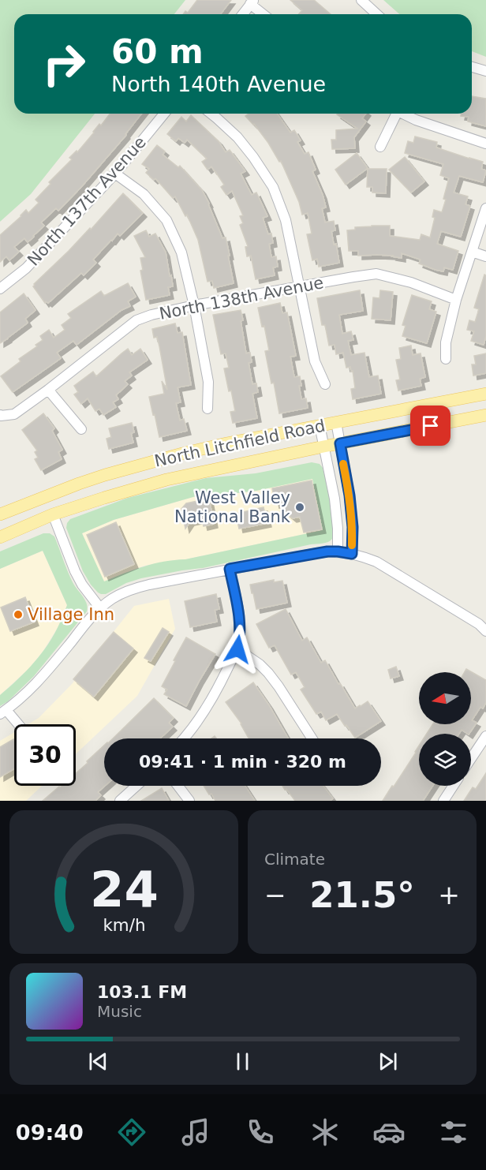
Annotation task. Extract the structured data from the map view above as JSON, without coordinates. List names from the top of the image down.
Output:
{
  "streets": {
    "main road": ["North Litchfield Road"],
    "street": ["North 137th Avenue", "North 138th Avenue"]
  },
  "places": ["West Valley National Bank", "Village Inn"],
  "north": "left",
  "page": {
    "turn": ["60 m", "North 140th Avenue"],
    "limit": "30",
    "trip": "09:41 · 1 min · 320 m",
    "tile": "Climate",
    "heat": ["−", "21.5°", "+"],
    "song": ["103.1 FM", "Music"],
    "tabs": "09:40",
    "gauge": ["24", "km/h"]
  }
}
